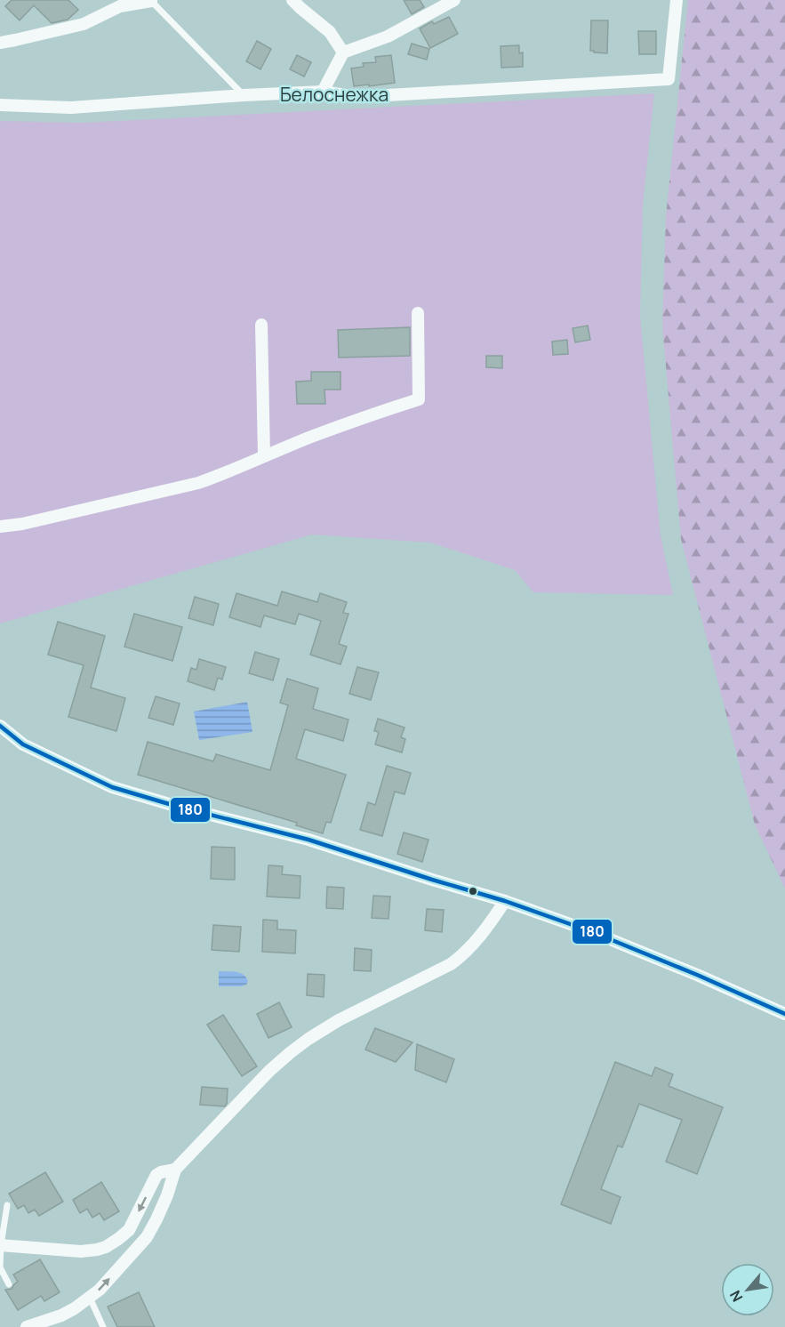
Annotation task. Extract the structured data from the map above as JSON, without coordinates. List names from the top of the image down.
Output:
{
  "streets": {
    "street": ["Белоснежка"]
  },
  "lines": ["transit line 180"],
  "north": "bottom left"
}
